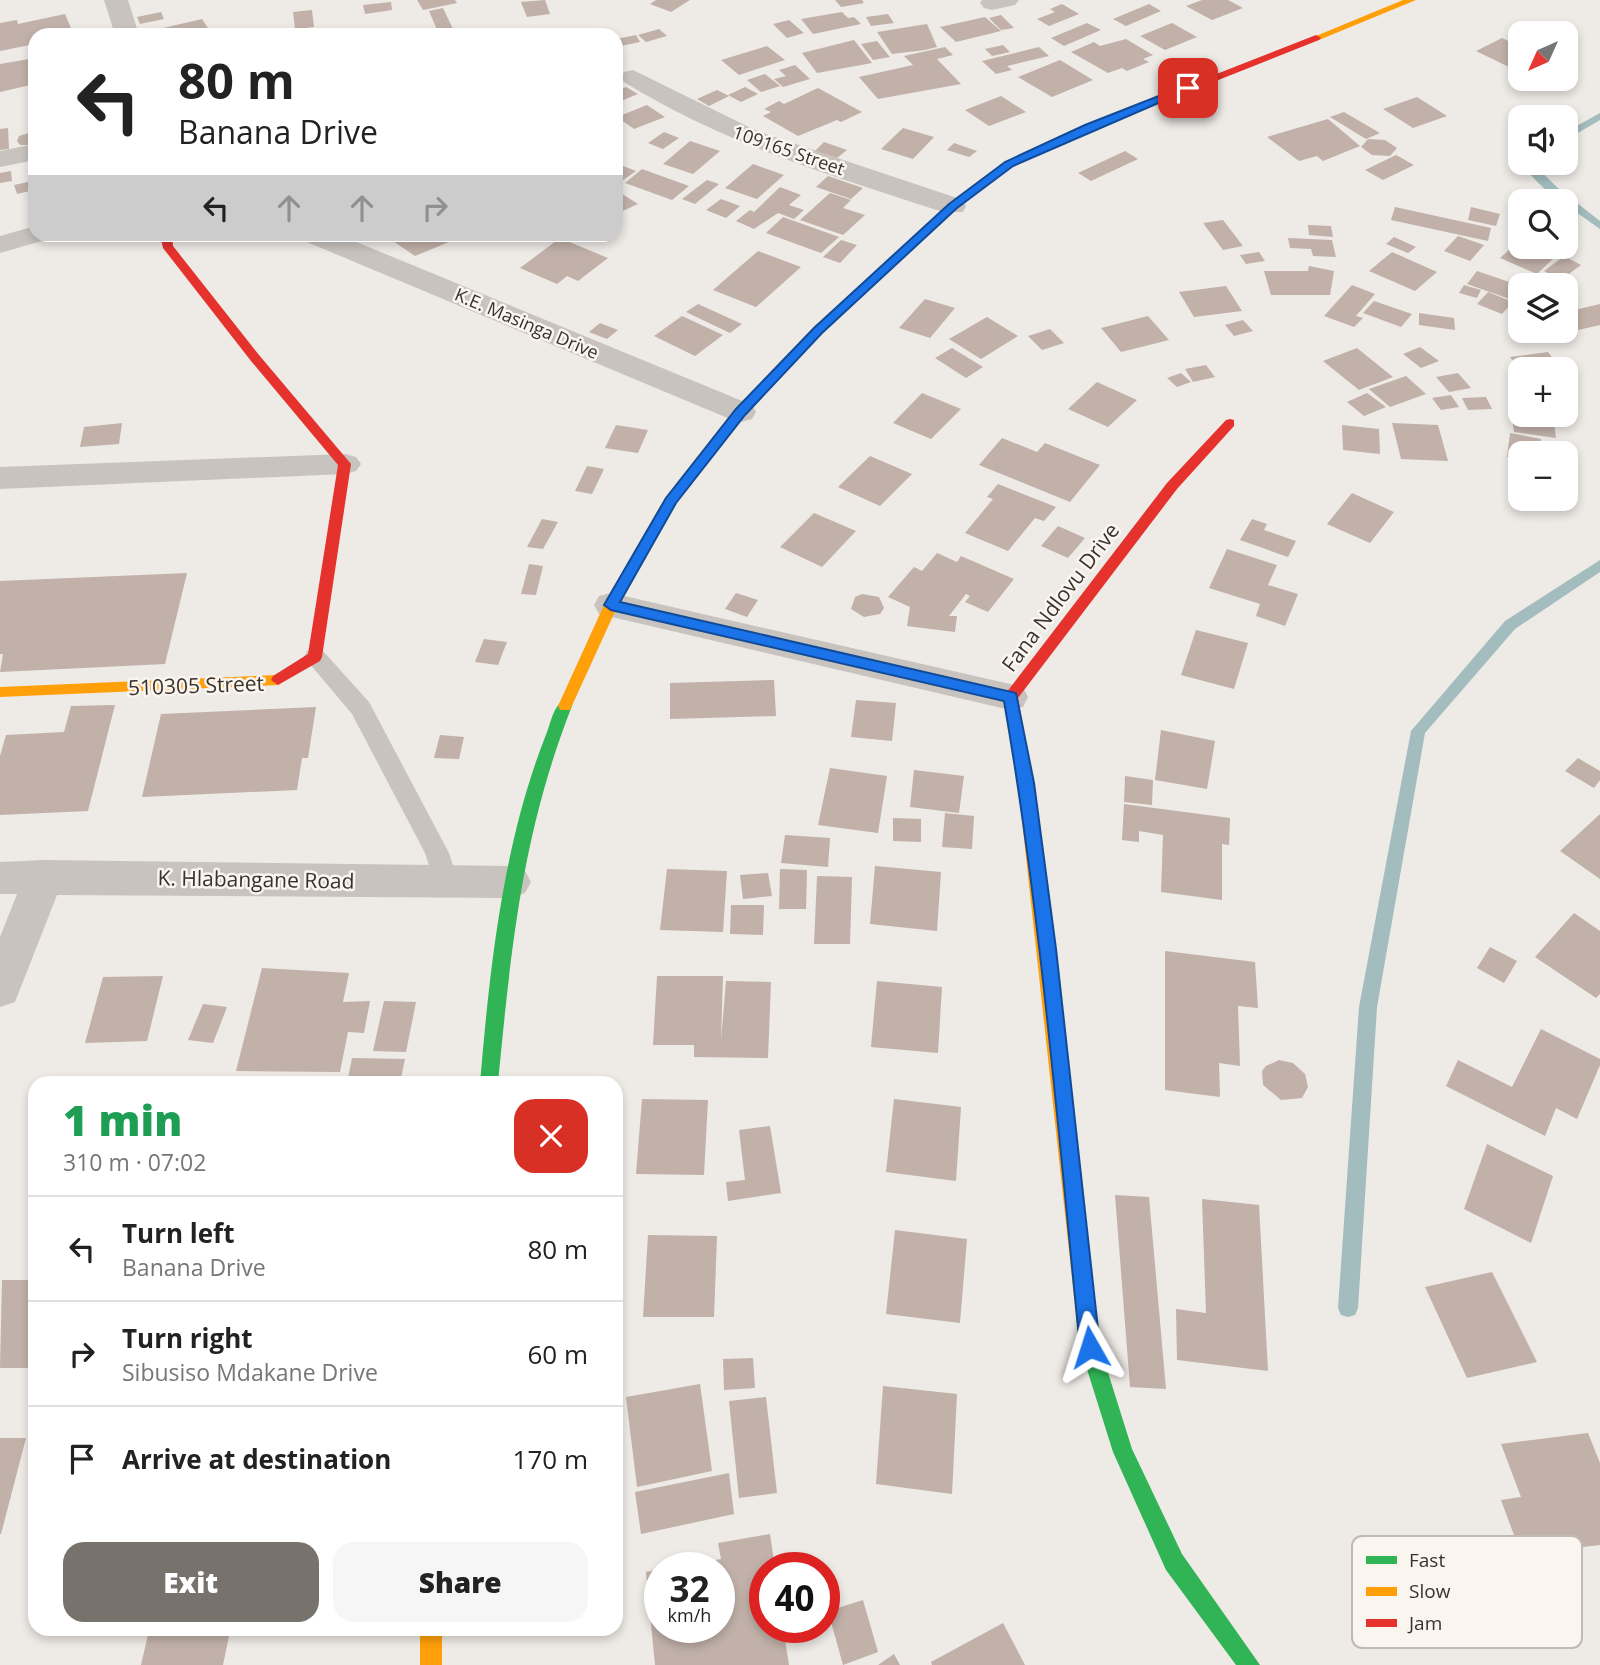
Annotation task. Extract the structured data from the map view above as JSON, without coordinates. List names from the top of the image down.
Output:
{
  "streets": {
    "street": [
      "109165 Street",
      "K.E. Masinga Drive",
      "Fana Ndlovu Drive",
      "510305 Street",
      "K. Hlabangane Road"
    ]
  },
  "legend": ["Fast", "Slow", "Jam"],
  "north": "bottom left",
  "page": {
    "map_buttons": ["+", "−"],
    "turn": ["80 m", "Banana Drive"],
    "heading": ["1 min", "310 m · 07:02"],
    "list": [
      {
        "name": "Turn left",
        "note": "Banana Drive",
        "value": "80 m"
      },
      {
        "name": "Turn right",
        "note": "Sibusiso Mdakane Drive",
        "value": "60 m"
      },
      {
        "name": "Arrive at destination",
        "value": "170 m"
      }
    ],
    "buttons": ["Exit", "Share"],
    "speed": "32 km/h",
    "limit": "40"
  }
}
